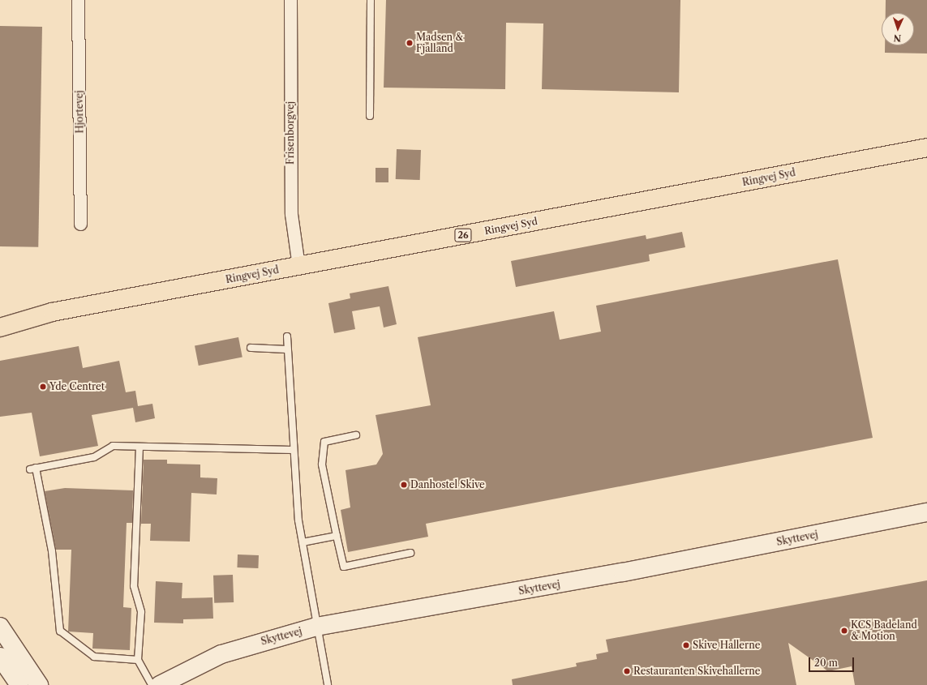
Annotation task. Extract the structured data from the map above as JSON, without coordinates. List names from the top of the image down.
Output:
{
  "streets": {
    "main road": ["Ringvej Syd", "26"],
    "street": ["Hjortevej", "Frisenborgvej", "Skyttevej"]
  },
  "crossings": [
    ["Frisenborgvej", "Ringvej Syd"]
  ],
  "places": [
    "Madsen & Fjalland",
    "Yde Centret",
    "Danhostel Skive",
    "KCS Badeland & Motion",
    "Skive Hallerne",
    "Restauranten Skivehallerne"
  ],
  "scale_bar": "20 m",
  "north": "bottom"
}
